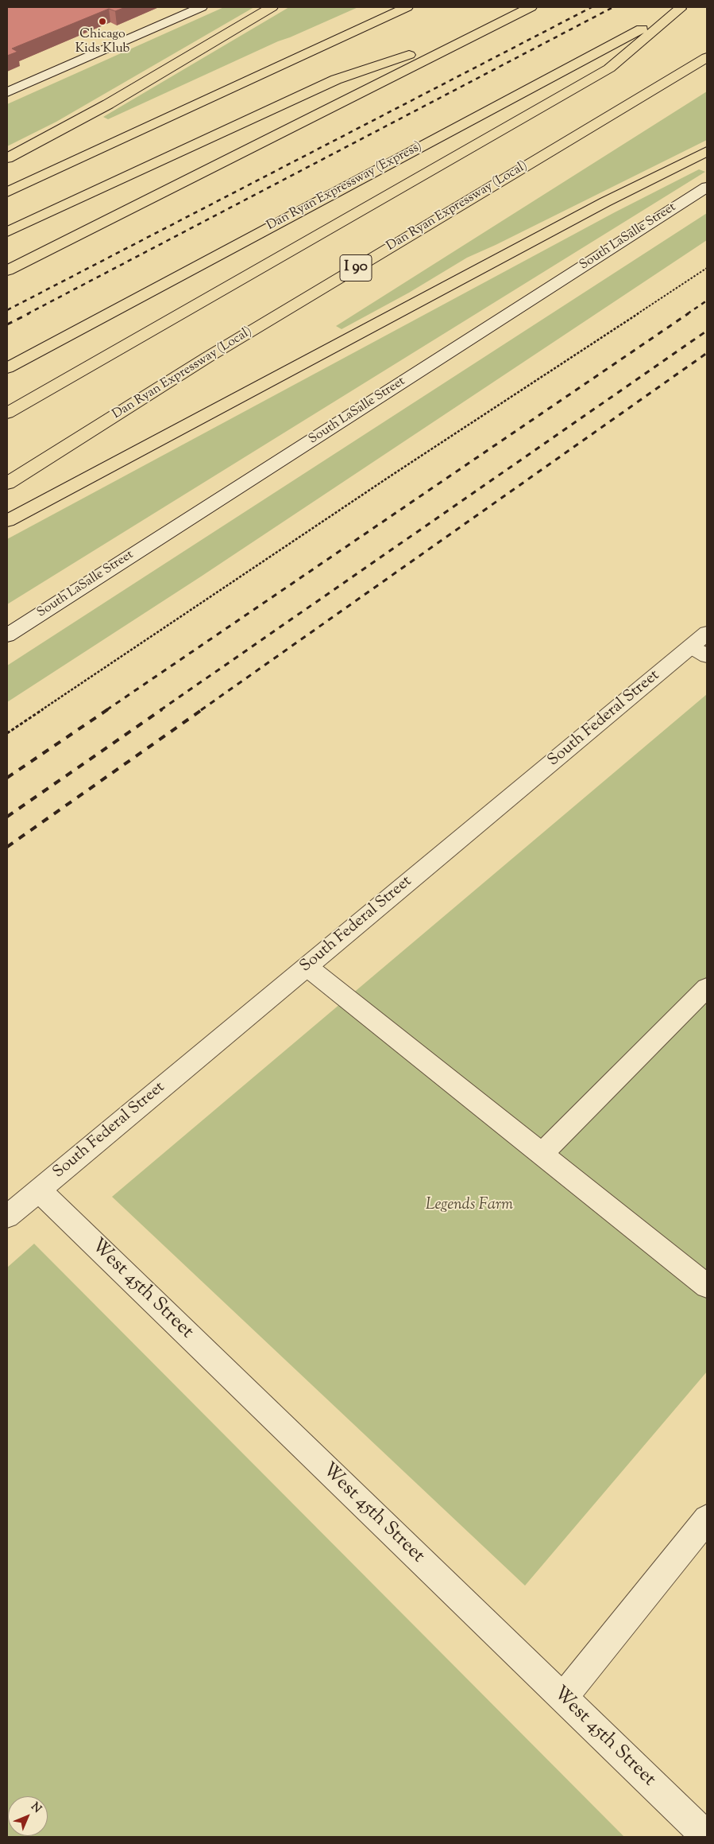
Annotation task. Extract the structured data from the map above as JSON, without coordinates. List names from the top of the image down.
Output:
{
  "streets": {
    "highway": ["Dan Ryan Expressway (Express)", "Dan Ryan Expressway (Local)", "I 90"],
    "street": ["South LaSalle Street", "South Federal Street", "West 45th Street"]
  },
  "crossings": [
    ["South Federal Street", "West 45th Street"]
  ],
  "parks": ["Legends Farm"],
  "places": ["Chicago Kids Klub"],
  "north": "top right"
}
